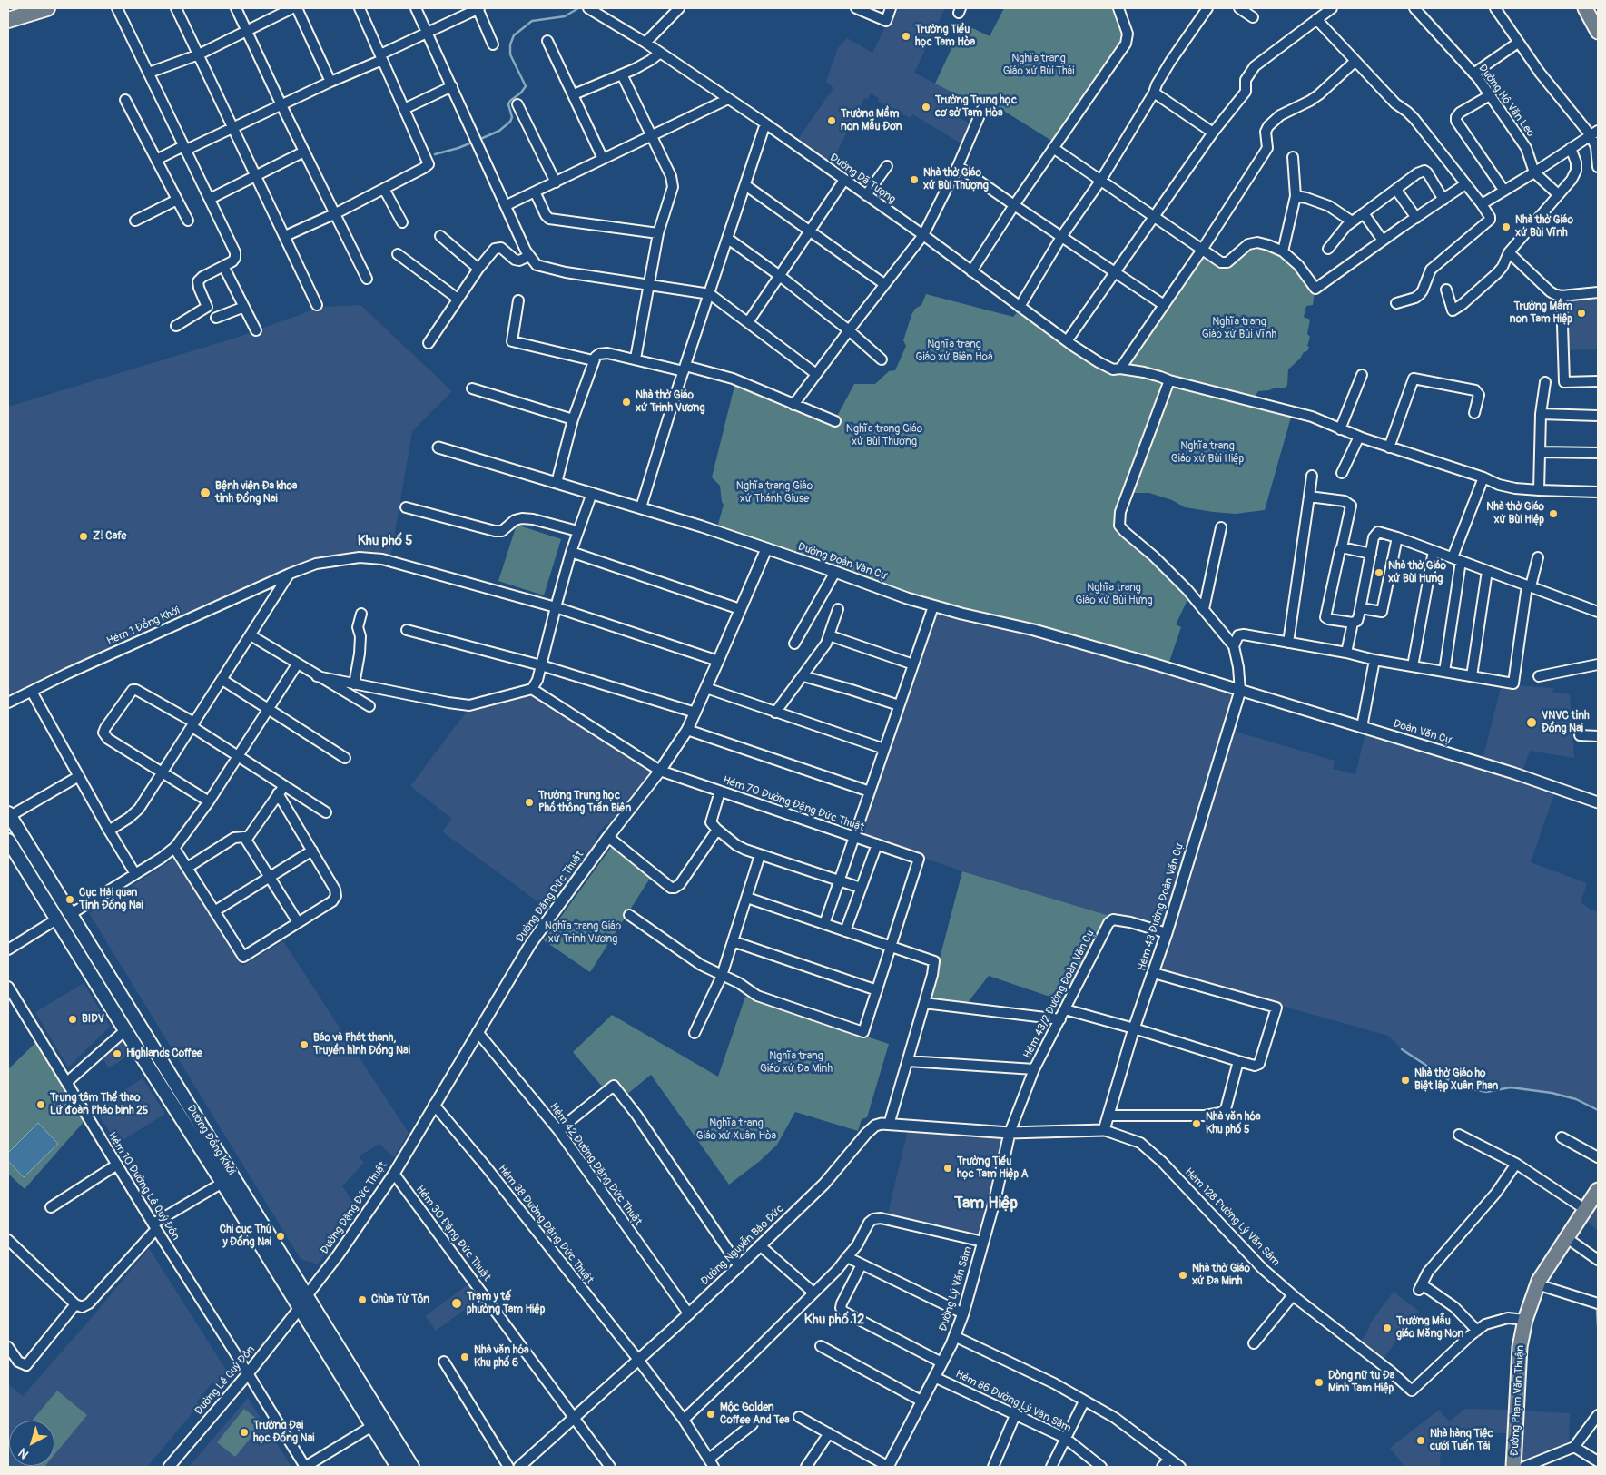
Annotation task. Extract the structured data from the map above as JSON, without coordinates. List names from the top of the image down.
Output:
{
  "streets": {
    "main road": ["Đường Đồng Khởi", "Đường Phạm Văn Thuận"],
    "street": [
      "Đường Hồ Văn Leo",
      "Đường Dã Tượng",
      "Đường Đoàn Văn Cự",
      "Hẻm 1 Đồng Khởi",
      "Đoàn Văn Cự",
      "Hẻm 70 Đường Đặng Đức Thuật",
      "Đường Đặng Đức Thuật",
      "Hẻm 43 Đường Đoàn Văn Cự",
      "Hẻm 43/2 Đường Đoàn Văn Cự",
      "Hẻm 42 Đường Đặng Đức Thuật",
      "Hẻm 10 Đường Lê Quý Đôn",
      "Hẻm 128 Đường Lý Văn Sâm",
      "Hẻm 38 Đường Đặng Đức Thuật",
      "Hẻm 30 Đặng Đức Thuật",
      "Đường Nguyễn Bảo Đức",
      "Đường Lý Văn Sâm",
      "Đường Lê Quý Đôn",
      "Hẻm 86 Đường Lý Văn Sâm"
    ]
  },
  "crossings": [
    ["Đường Đoàn Văn Cự", "Đoàn Văn Cự"],
    ["Đường Đoàn Văn Cự", "Đường Đặng Đức Thuật"],
    ["Đường Đoàn Văn Cự", "Hẻm 43 Đường Đoàn Văn Cự"],
    ["Hẻm 1 Đồng Khởi", "Đường Đặng Đức Thuật"],
    ["Đoàn Văn Cự", "Hẻm 43 Đường Đoàn Văn Cự"],
    ["Hẻm 70 Đường Đặng Đức Thuật", "Đường Đặng Đức Thuật"],
    ["Đường Đặng Đức Thuật", "Đường Đồng Khởi"],
    ["Đường Đặng Đức Thuật", "Hẻm 42 Đường Đặng Đức Thuật"],
    ["Đường Đặng Đức Thuật", "Hẻm 38 Đường Đặng Đức Thuật"],
    ["Đường Đặng Đức Thuật", "Hẻm 30 Đặng Đức Thuật"],
    ["Hẻm 43 Đường Đoàn Văn Cự", "Hẻm 43/2 Đường Đoàn Văn Cự"],
    ["Hẻm 43 Đường Đoàn Văn Cự", "Hẻm 128 Đường Lý Văn Sâm"],
    ["Hẻm 43/2 Đường Đoàn Văn Cự", "Hẻm 128 Đường Lý Văn Sâm"],
    ["Hẻm 43/2 Đường Đoàn Văn Cự", "Đường Nguyễn Bảo Đức"],
    ["Hẻm 43/2 Đường Đoàn Văn Cự", "Đường Lý Văn Sâm"],
    ["Đường Đồng Khởi", "Đường Lê Quý Đôn"],
    ["Hẻm 42 Đường Đặng Đức Thuật", "Đường Nguyễn Bảo Đức"],
    ["Hẻm 10 Đường Lê Quý Đôn", "Đường Lê Quý Đôn"],
    ["Hẻm 128 Đường Lý Văn Sâm", "Đường Nguyễn Bảo Đức"],
    ["Hẻm 128 Đường Lý Văn Sâm", "Đường Lý Văn Sâm"],
    ["Hẻm 38 Đường Đặng Đức Thuật", "Đường Nguyễn Bảo Đức"],
    ["Hẻm 30 Đặng Đức Thuật", "Đường Nguyễn Bảo Đức"],
    ["Đường Nguyễn Bảo Đức", "Đường Lý Văn Sâm"],
    ["Đường Lý Văn Sâm", "Hẻm 86 Đường Lý Văn Sâm"]
  ],
  "districts": ["Khu phố 5", "Tam Hiệp", "Khu phố 12"],
  "parks": [
    "Nghĩa trang Giáo xứ Bùi Thái",
    "Nghĩa trang Giáo xứ Bùi Vĩnh",
    "Nghĩa trang Giáo xứ Biên Hoà",
    "Nghĩa trang Giáo xứ Bùi Thượng",
    "Nghĩa trang Giáo xứ Bùi Hiệp",
    "Nghĩa trang Giáo xứ Thánh Giuse",
    "Nghĩa trang Giáo xứ Bùi Hưng",
    "Nghĩa trang Giáo xứ Trinh Vương",
    "Nghĩa trang Giáo xứ Đa Minh",
    "Nghĩa trang Giáo xứ Xuân Hòa"
  ],
  "places": [
    "Trường Tiểu học Tam Hòa",
    "Trường Trung học cơ sở Tam Hòa",
    "Trường Mầm non Mẫu Đơn",
    "Nhà thờ Giáo xứ Bùi Thượng",
    "Nhà thờ Giáo xứ Bùi Vĩnh",
    "Trường Mầm non Tam Hiệp",
    "Nhà thờ Giáo xứ Trinh Vương",
    "Bệnh viện Đa khoa tỉnh Đồng Nai",
    "Nhà thờ Giáo xứ Bùi Hiệp",
    "Z! Cafe",
    "Nhà thờ Giáo xứ Bùi Hưng",
    "VNVC tỉnh Đồng Nai",
    "Trường Trung học Phổ thông Trấn Biên",
    "Cục Hải quan Tỉnh Đồng Nai",
    "BIDV",
    "Báo và Phát thanh, Truyền hình Đồng Nai",
    "Highlands Coffee",
    "Nhà thờ Giáo họ Biệt lập Xuân Phan",
    "Trung tâm Thể thao Lữ đoàn Pháo binh 25",
    "Nhà văn hóa Khu phố 5",
    "Trường Tiểu học Tam Hiệp A",
    "Chi cục Thú y Đồng Nai",
    "Nhà thờ Giáo xứ Đa Minh",
    "Chùa Từ Tôn",
    "Trạm y tế phường Tam Hiệp",
    "Trường Mẫu giáo Măng Non",
    "Nhà văn hóa Khu phố 6",
    "Dòng nữ tu Đa Minh Tam Hiệp",
    "Mộc Golden Coffee And Tea",
    "Trường Đại học Đồng Nai",
    "Nhà hàng Tiệc cưới Tuấn Tài"
  ],
  "north": "bottom left"
}
